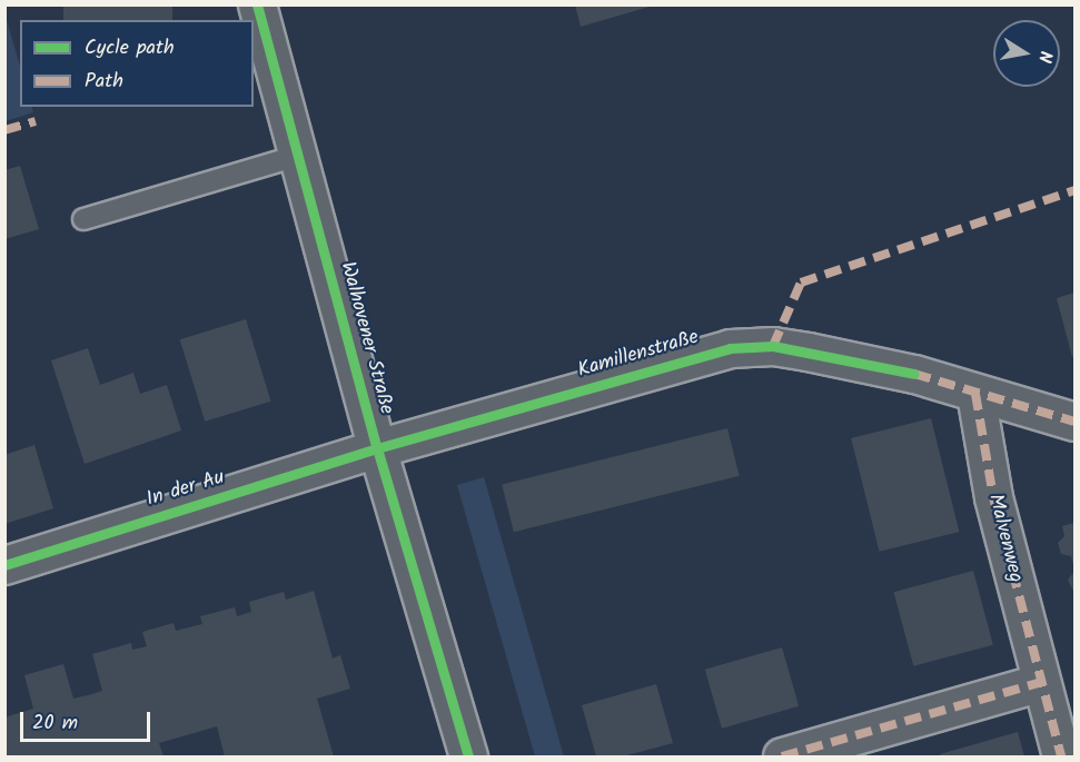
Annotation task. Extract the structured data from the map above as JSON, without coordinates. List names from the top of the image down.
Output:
{
  "streets": {
    "street": [
      "Walhovener Straße",
      "Kamillenstraße",
      "In der Au",
      "Malvenweg"
    ]
  },
  "crossings": [
    ["Walhovener Straße", "Kamillenstraße"],
    ["Walhovener Straße", "In der Au"],
    ["Kamillenstraße", "In der Au"],
    ["Kamillenstraße", "Malvenweg"]
  ],
  "legend": ["Cycle path", "Path"],
  "scale_bar": "20 m",
  "north": "right"
}
